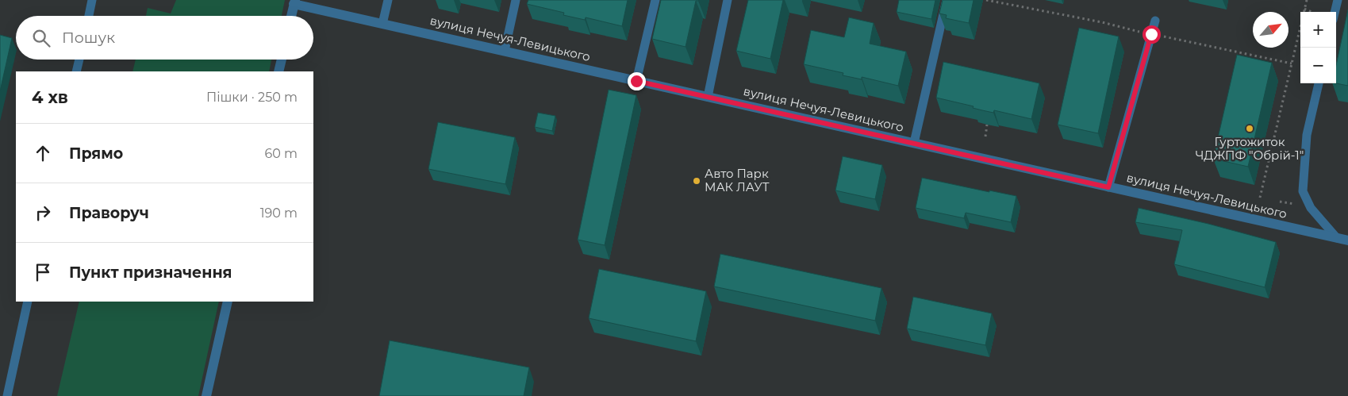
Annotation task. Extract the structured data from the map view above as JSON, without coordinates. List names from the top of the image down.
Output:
{
  "streets": {
    "street": ["вулиця Нечуя-Левицького"]
  },
  "places": ["Гуртожиток ЧДЖПФ \"Обрій-1\"", "Авто Парк МАК ЛАУТ"],
  "north": "top right",
  "page": {
    "map_buttons": ["+", "−"],
    "search": "Пошук",
    "heading": ["4 хв", "Пішки · 250 m"],
    "list": [
      ["Прямо", "60 m"],
      ["Праворуч", "190 m"],
      "Пункт призначення"
    ]
  }
}
